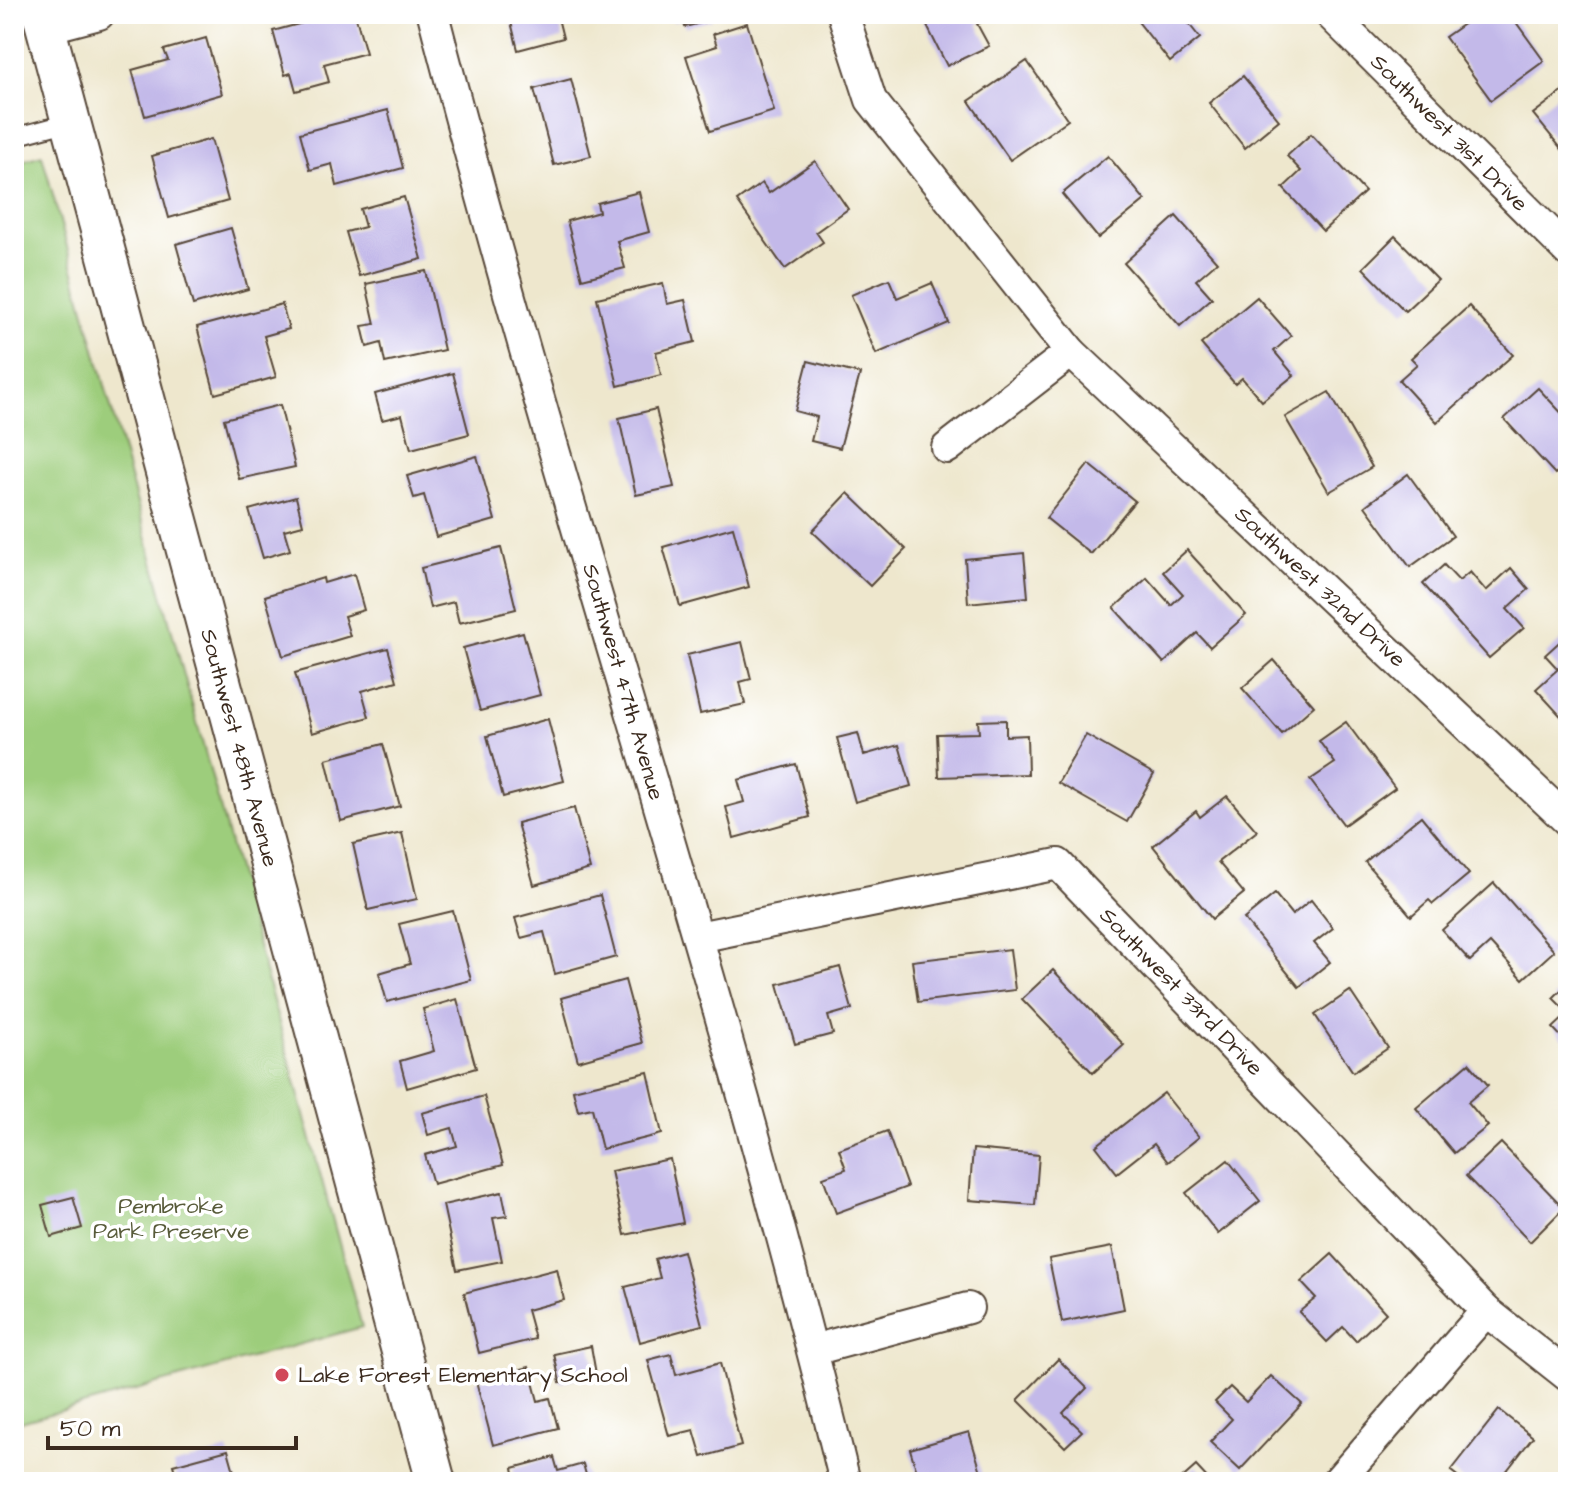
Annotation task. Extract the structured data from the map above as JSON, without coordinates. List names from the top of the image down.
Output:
{
  "streets": {
    "street": [
      "Southwest 31st Drive",
      "Southwest 32nd Drive",
      "Southwest 47th Avenue",
      "Southwest 48th Avenue",
      "Southwest 33rd Drive"
    ]
  },
  "crossings": [
    ["Southwest 47th Avenue", "Southwest 33rd Drive"]
  ],
  "parks": ["Pembroke Park Preserve"],
  "places": ["Lake Forest Elementary School"],
  "scale_bar": "50 m"
}
